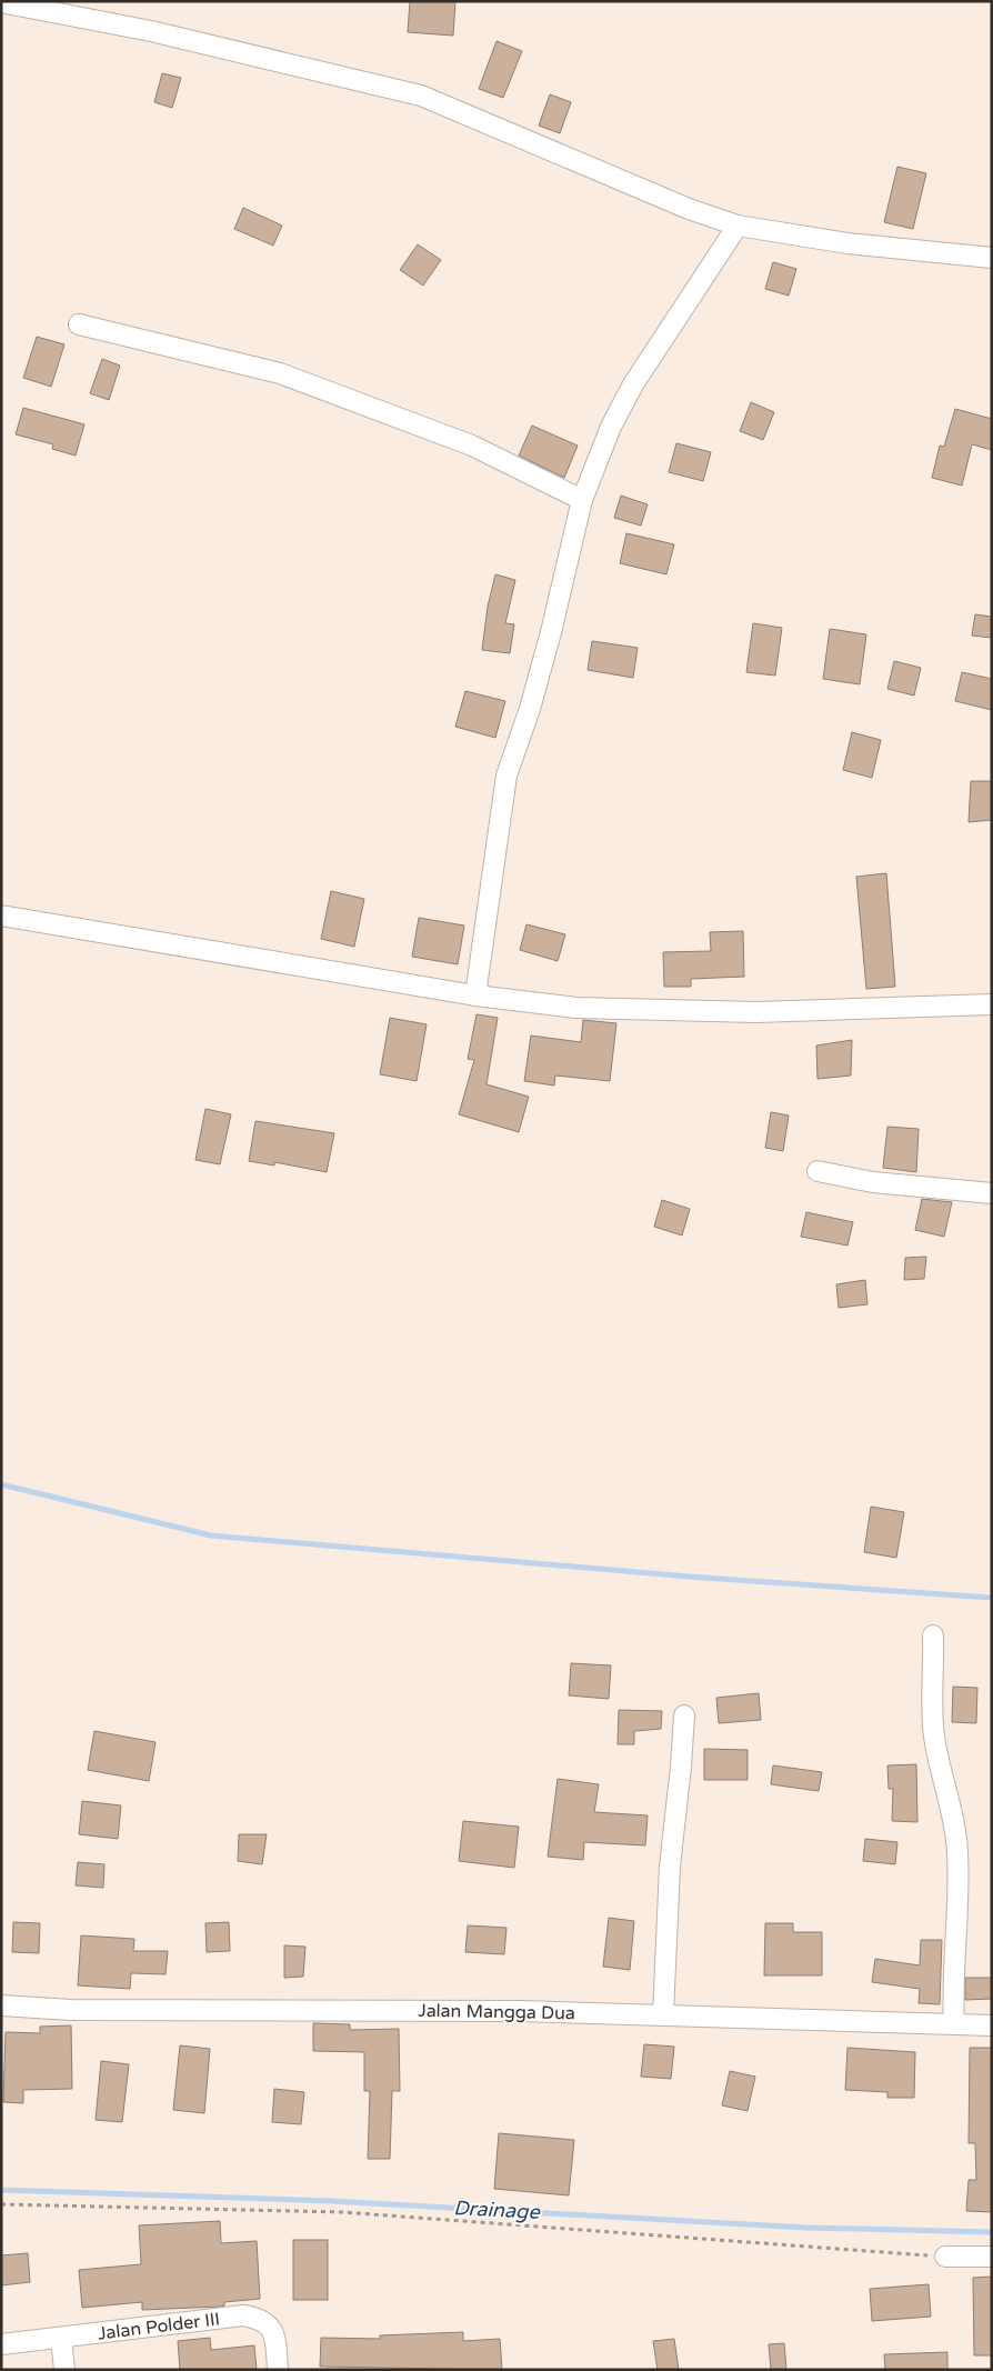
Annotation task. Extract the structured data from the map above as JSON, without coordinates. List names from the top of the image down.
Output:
{
  "streets": {
    "street": ["Jalan Mangga Dua", "Jalan Polder III"]
  },
  "water": ["Drainage"]
}
